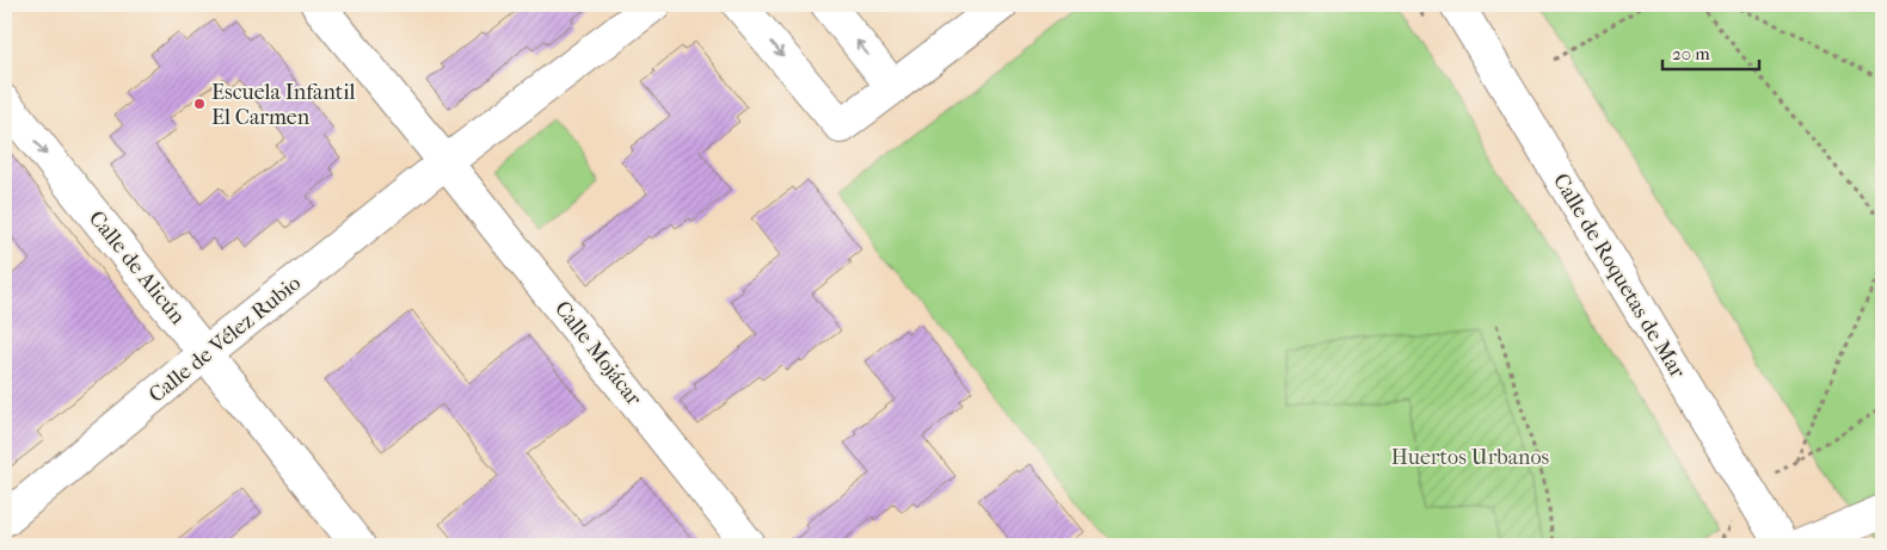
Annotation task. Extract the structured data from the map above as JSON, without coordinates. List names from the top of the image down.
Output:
{
  "streets": {
    "street": [
      "Calle de Alicún",
      "Calle de Roquetas de Mar",
      "Calle de Vélez Rubio",
      "Calle Mojácar"
    ]
  },
  "crossings": [
    ["Calle de Alicún", "Calle de Vélez Rubio"],
    ["Calle de Vélez Rubio", "Calle Mojácar"]
  ],
  "one_way": ["Calle de Alicún"],
  "parks": ["Huertos Urbanos"],
  "places": ["Escuela Infantil El Carmen"],
  "scale_bar": "20 m"
}
